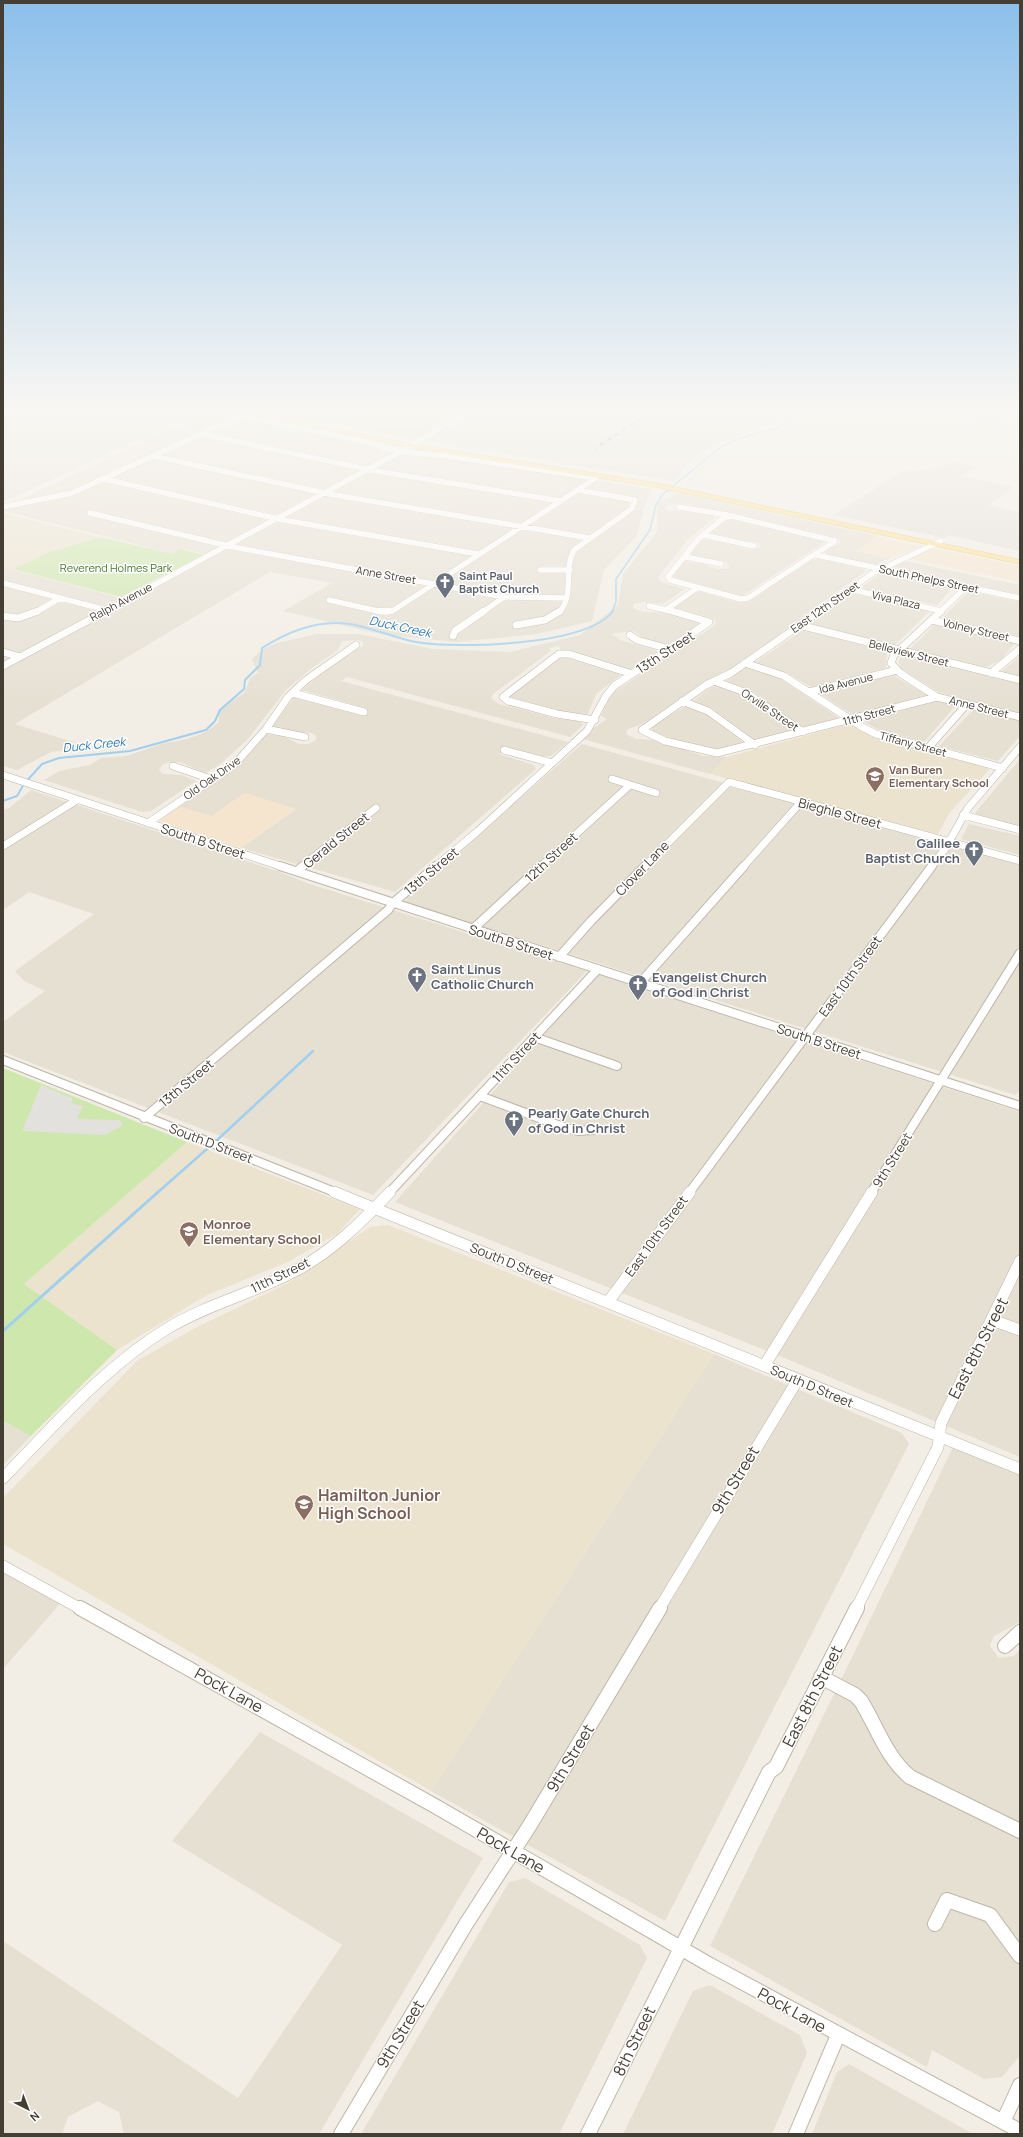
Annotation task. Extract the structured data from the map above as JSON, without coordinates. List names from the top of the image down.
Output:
{
  "streets": {
    "street": [
      "Anne Street",
      "South Phelps Street",
      "Viva Plaza",
      "Ralph Avenue",
      "East 12th Street",
      "Volney Street",
      "13th Street",
      "Belleview Street",
      "Ida Avenue",
      "Orville Street",
      "11th Street",
      "Tiffany Street",
      "Old Oak Drive",
      "Bieghle Street",
      "Gerald Street",
      "South B Street",
      "12th Street",
      "Clover Lane",
      "East 10th Street",
      "South D Street",
      "9th Street",
      "East 8th Street",
      "Pock Lane",
      "8th Street"
    ]
  },
  "crossings": [
    ["Anne Street", "Ralph Avenue"],
    ["Anne Street", "11th Street"],
    ["South Phelps Street", "East 12th Street"],
    ["Viva Plaza", "East 12th Street"],
    ["East 12th Street", "Belleview Street"],
    ["East 12th Street", "Orville Street"],
    ["East 12th Street", "Tiffany Street"],
    ["13th Street", "South B Street"],
    ["13th Street", "South D Street"],
    ["Ida Avenue", "Tiffany Street"],
    ["Orville Street", "11th Street"],
    ["11th Street", "Tiffany Street"],
    ["11th Street", "South B Street"],
    ["11th Street", "South D Street"],
    ["Tiffany Street", "East 10th Street"],
    ["Old Oak Drive", "South B Street"],
    ["Bieghle Street", "Clover Lane"],
    ["Bieghle Street", "East 10th Street"],
    ["Gerald Street", "South B Street"],
    ["South B Street", "12th Street"],
    ["South B Street", "Clover Lane"],
    ["South B Street", "East 10th Street"],
    ["South B Street", "9th Street"],
    ["East 10th Street", "South D Street"],
    ["South D Street", "9th Street"],
    ["South D Street", "East 8th Street"],
    ["9th Street", "Pock Lane"],
    ["East 8th Street", "Pock Lane"],
    ["East 8th Street", "8th Street"],
    ["Pock Lane", "8th Street"]
  ],
  "water": ["Duck Creek"],
  "parks": ["Reverend Holmes Park"],
  "places": {
    "church": [
      "Saint Paul Baptist Church",
      "Galilee Baptist Church",
      "Saint Linus Catholic Church",
      "Evangelist Church of God in Christ",
      "Pearly Gate Church of God in Christ"
    ],
    "school or university": ["Van Buren Elementary School", "Monroe Elementary School", "Hamilton Junior High School"]
  },
  "north": "bottom right"
}
